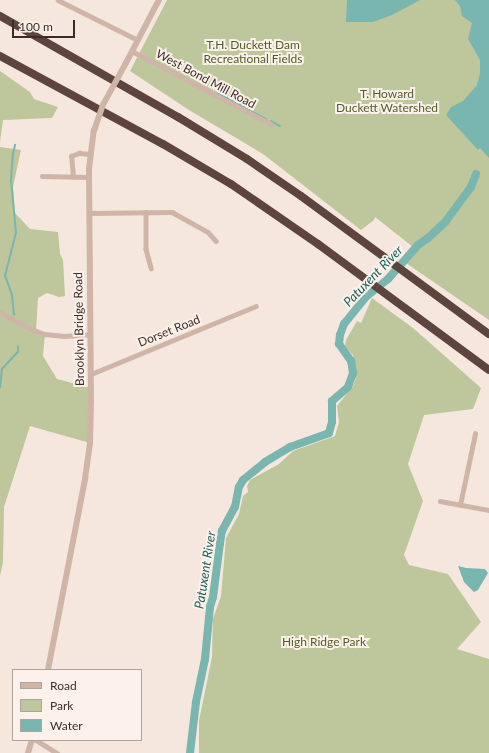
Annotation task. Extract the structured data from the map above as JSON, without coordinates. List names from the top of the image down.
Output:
{
  "streets": {
    "street": ["West Bond Mill Road", "Brooklyn Bridge Road", "Dorset Road"]
  },
  "crossings": [
    ["West Bond Mill Road", "Brooklyn Bridge Road"],
    ["Brooklyn Bridge Road", "Dorset Road"]
  ],
  "water": ["Patuxent River"],
  "parks": ["T.H. Duckett Dam Recreational Fields", "T. Howard Duckett Watershed", "High Ridge Park"],
  "legend": ["Road", "Park", "Water"],
  "scale_bar": "100 m"
}
